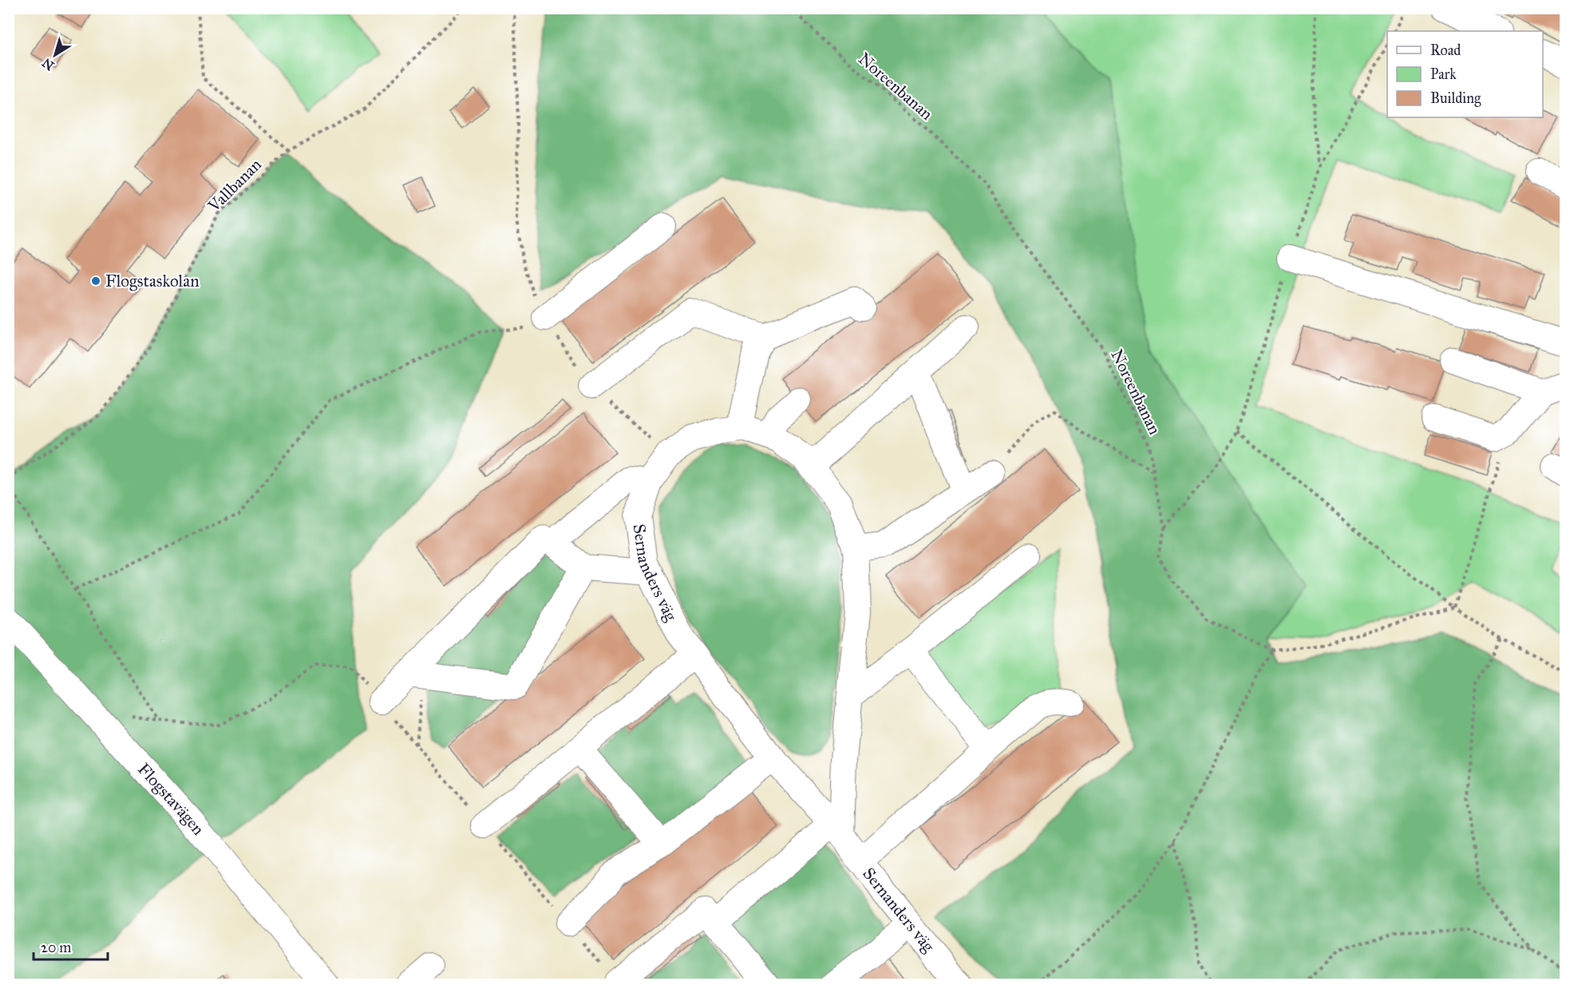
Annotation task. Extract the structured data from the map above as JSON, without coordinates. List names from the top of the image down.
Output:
{
  "streets": {
    "street": ["Sernanders väg", "Flogstavägen"],
    "path": ["Noreenbanan", "Vallbanan"]
  },
  "places": ["Flogstaskolan"],
  "legend": ["Road", "Park", "Building"],
  "scale_bar": "20 m",
  "north": "bottom left"
}
